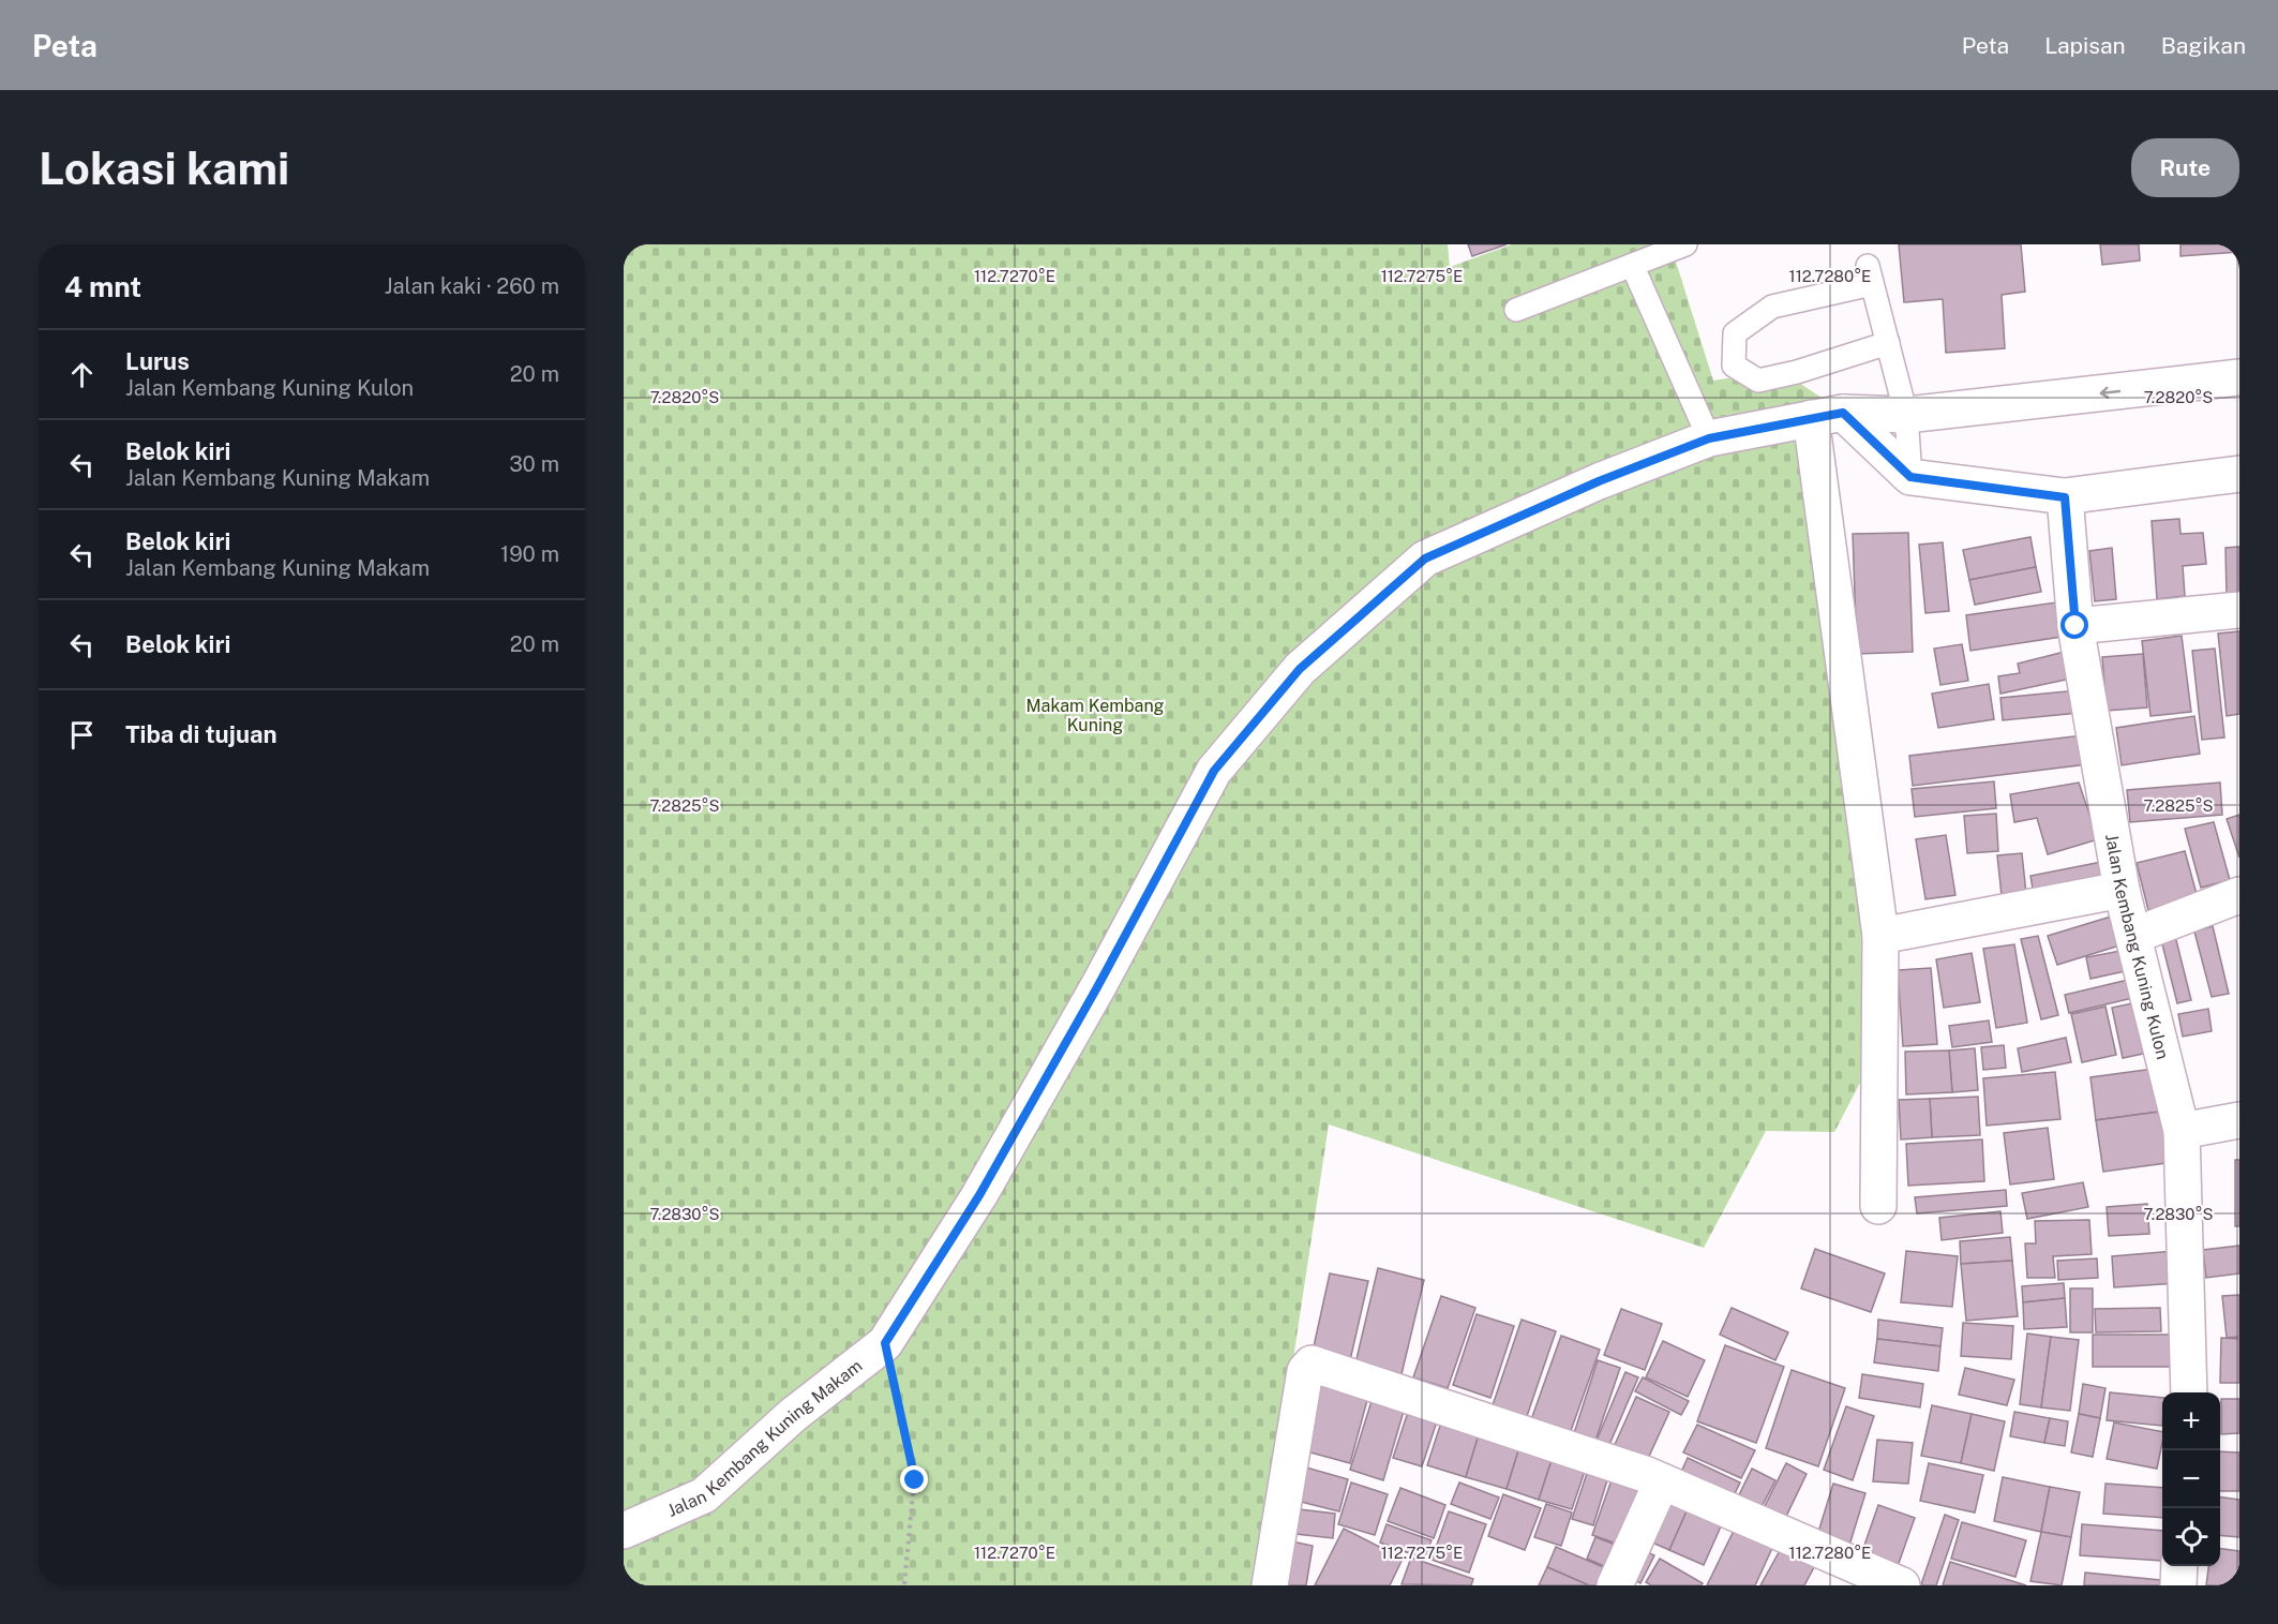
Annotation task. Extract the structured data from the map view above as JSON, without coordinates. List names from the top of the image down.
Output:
{
  "streets": {
    "street": ["Jalan Kembang Kuning Kulon", "Jalan Kembang Kuning Makam"]
  },
  "parks": ["Makam Kembang Kuning"],
  "page": {
    "header": "Peta",
    "nav": ["Peta", "Lapisan", "Bagikan"],
    "buttons": "Rute",
    "title": "Lokasi kami",
    "heading": ["4 mnt", "Jalan kaki · 260 m"],
    "list": [
      ["Lurus", "Jalan Kembang Kuning Kulon", "20 m"],
      ["Belok kiri", "Jalan Kembang Kuning Makam", "30 m"],
      ["Belok kiri", "Jalan Kembang Kuning Makam", "190 m"],
      ["Belok kiri", "20 m"],
      "Tiba di tujuan"
    ],
    "map_buttons": ["+", "−"]
  },
  "coordinates": [
    "112.7270°E",
    "112.7275°E",
    "112.7280°E",
    "7.2820°S",
    "7.2825°S",
    "7.2830°S"
  ]
}
